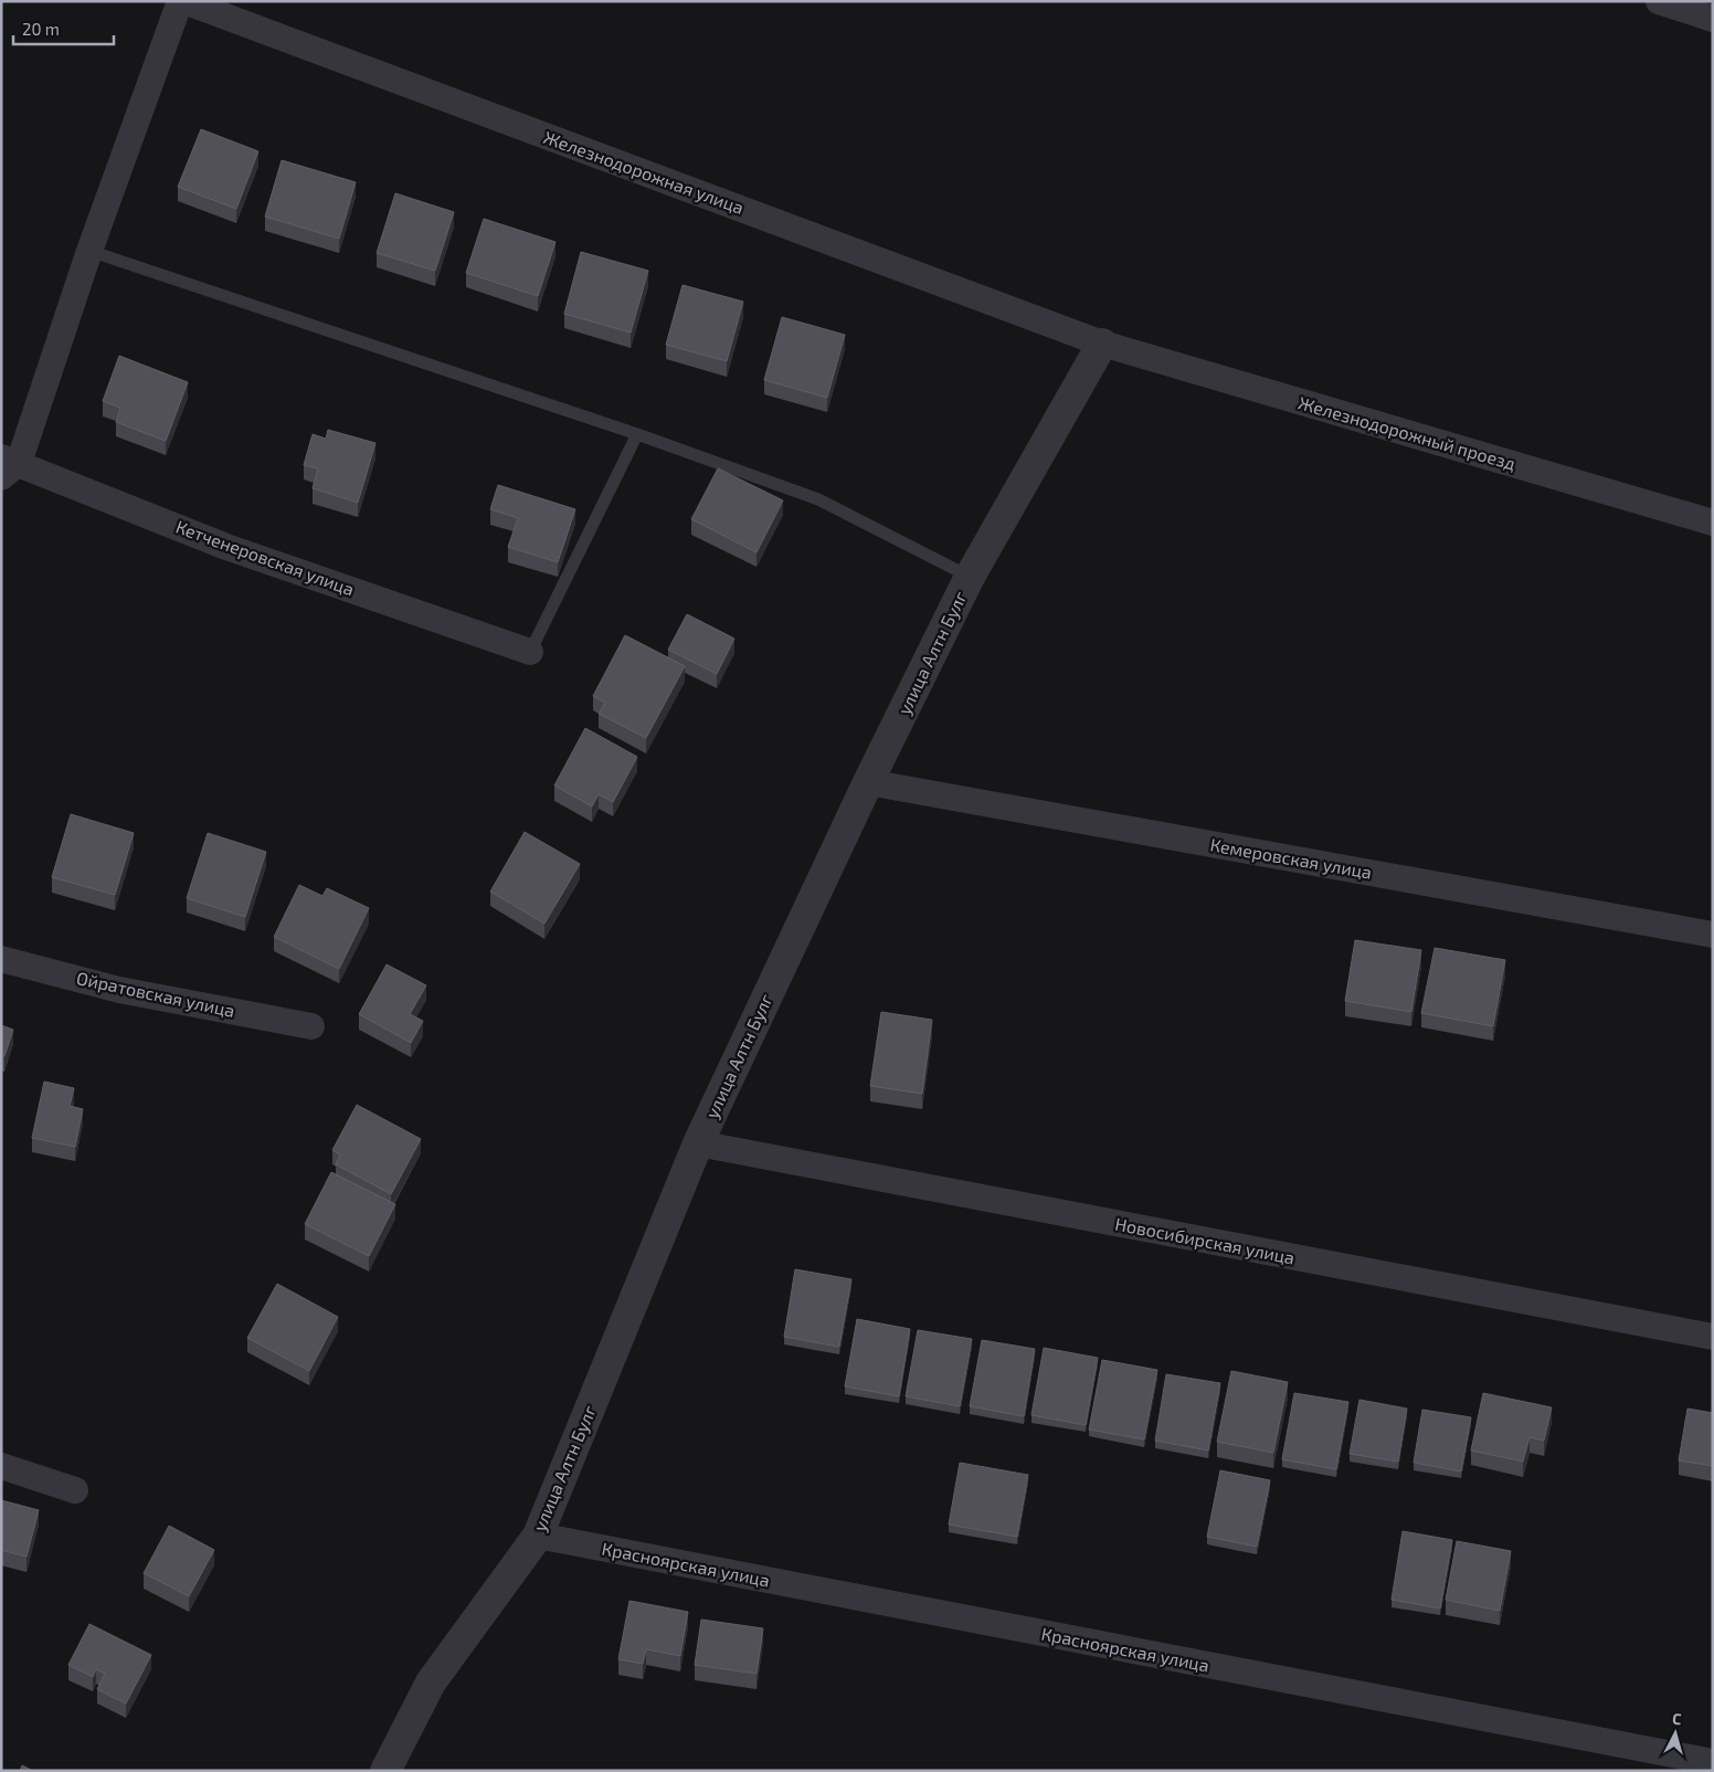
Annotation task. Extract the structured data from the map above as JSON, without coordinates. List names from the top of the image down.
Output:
{
  "streets": {
    "street": [
      "Железнодорожная улица",
      "Железнодорожный проезд",
      "Кетченеровская улица",
      "улица Алтн Булг",
      "Кемеровская улица",
      "Ойратовская улица",
      "Новосибирская улица",
      "Красноярская улица"
    ]
  },
  "crossings": [
    ["Железнодорожная улица", "Железнодорожный проезд"],
    ["Железнодорожная улица", "улица Алтн Булг"],
    ["Железнодорожный проезд", "улица Алтн Булг"],
    ["улица Алтн Булг", "Кемеровская улица"],
    ["улица Алтн Булг", "Новосибирская улица"],
    ["улица Алтн Булг", "Красноярская улица"]
  ],
  "scale_bar": "20 m",
  "north": "top"
}
